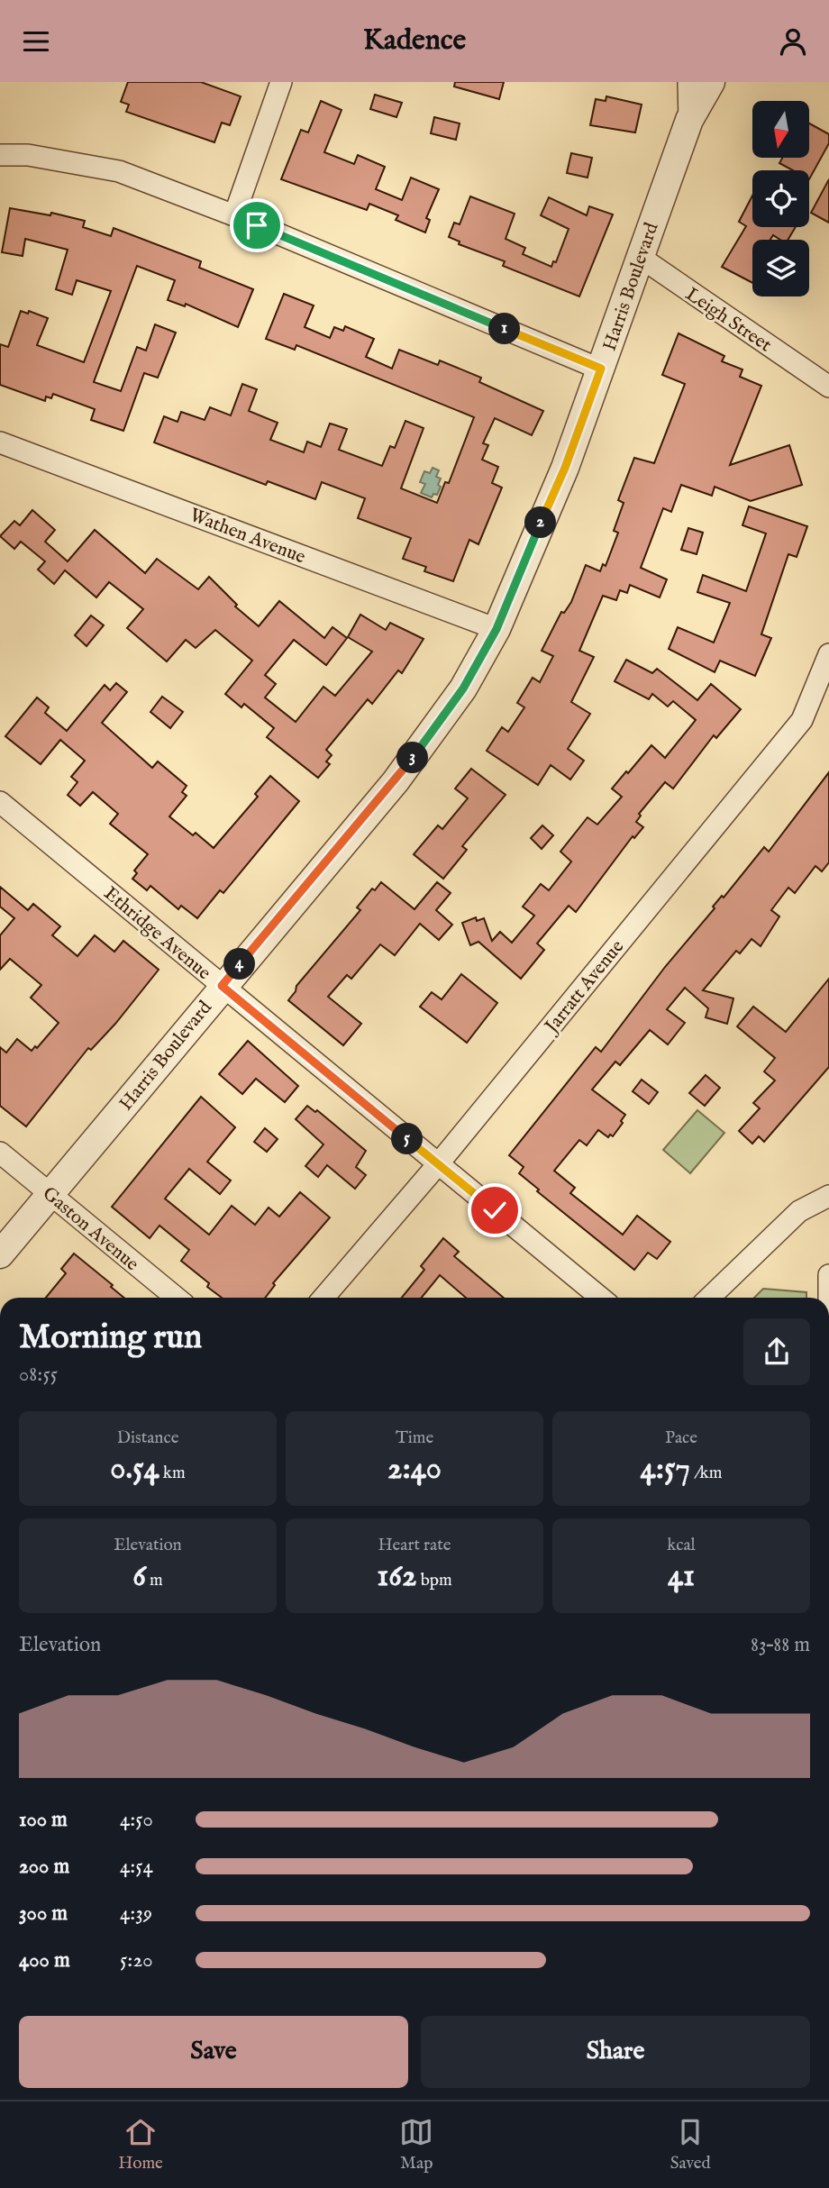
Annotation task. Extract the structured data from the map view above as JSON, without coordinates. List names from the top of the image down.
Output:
{
  "streets": {
    "street": [
      "Harris Boulevard",
      "Leigh Street",
      "Wathen Avenue",
      "Ethridge Avenue",
      "Jarratt Avenue",
      "Gaston Avenue"
    ]
  },
  "crossings": [
    ["Harris Boulevard", "Leigh Street"],
    ["Harris Boulevard", "Wathen Avenue"],
    ["Harris Boulevard", "Ethridge Avenue"],
    ["Harris Boulevard", "Gaston Avenue"],
    ["Ethridge Avenue", "Jarratt Avenue"]
  ],
  "north": "bottom",
  "page": {
    "header": "Kadence",
    "pins": [
      "1",
      "2",
      "3",
      "4",
      "5"
    ],
    "heading": ["Morning run", "08:55"],
    "stats": [
      ["Distance", "0.54 km"],
      ["Time", "2:40"],
      ["Pace", "4:57 /km"],
      ["Elevation", "6 m"],
      ["Heart rate", "162 bpm"],
      ["kcal", "41"]
    ],
    "chart": ["Elevation", "83–88 m"],
    "list": [
      {
        "name": "100 m",
        "note": "4:50"
      },
      {
        "name": "200 m",
        "note": "4:54"
      },
      {
        "name": "300 m",
        "note": "4:39"
      },
      {
        "name": "400 m",
        "note": "5:20"
      }
    ],
    "buttons": ["Save", "Share"],
    "tabs": ["Home", "Map", "Saved"]
  }
}
